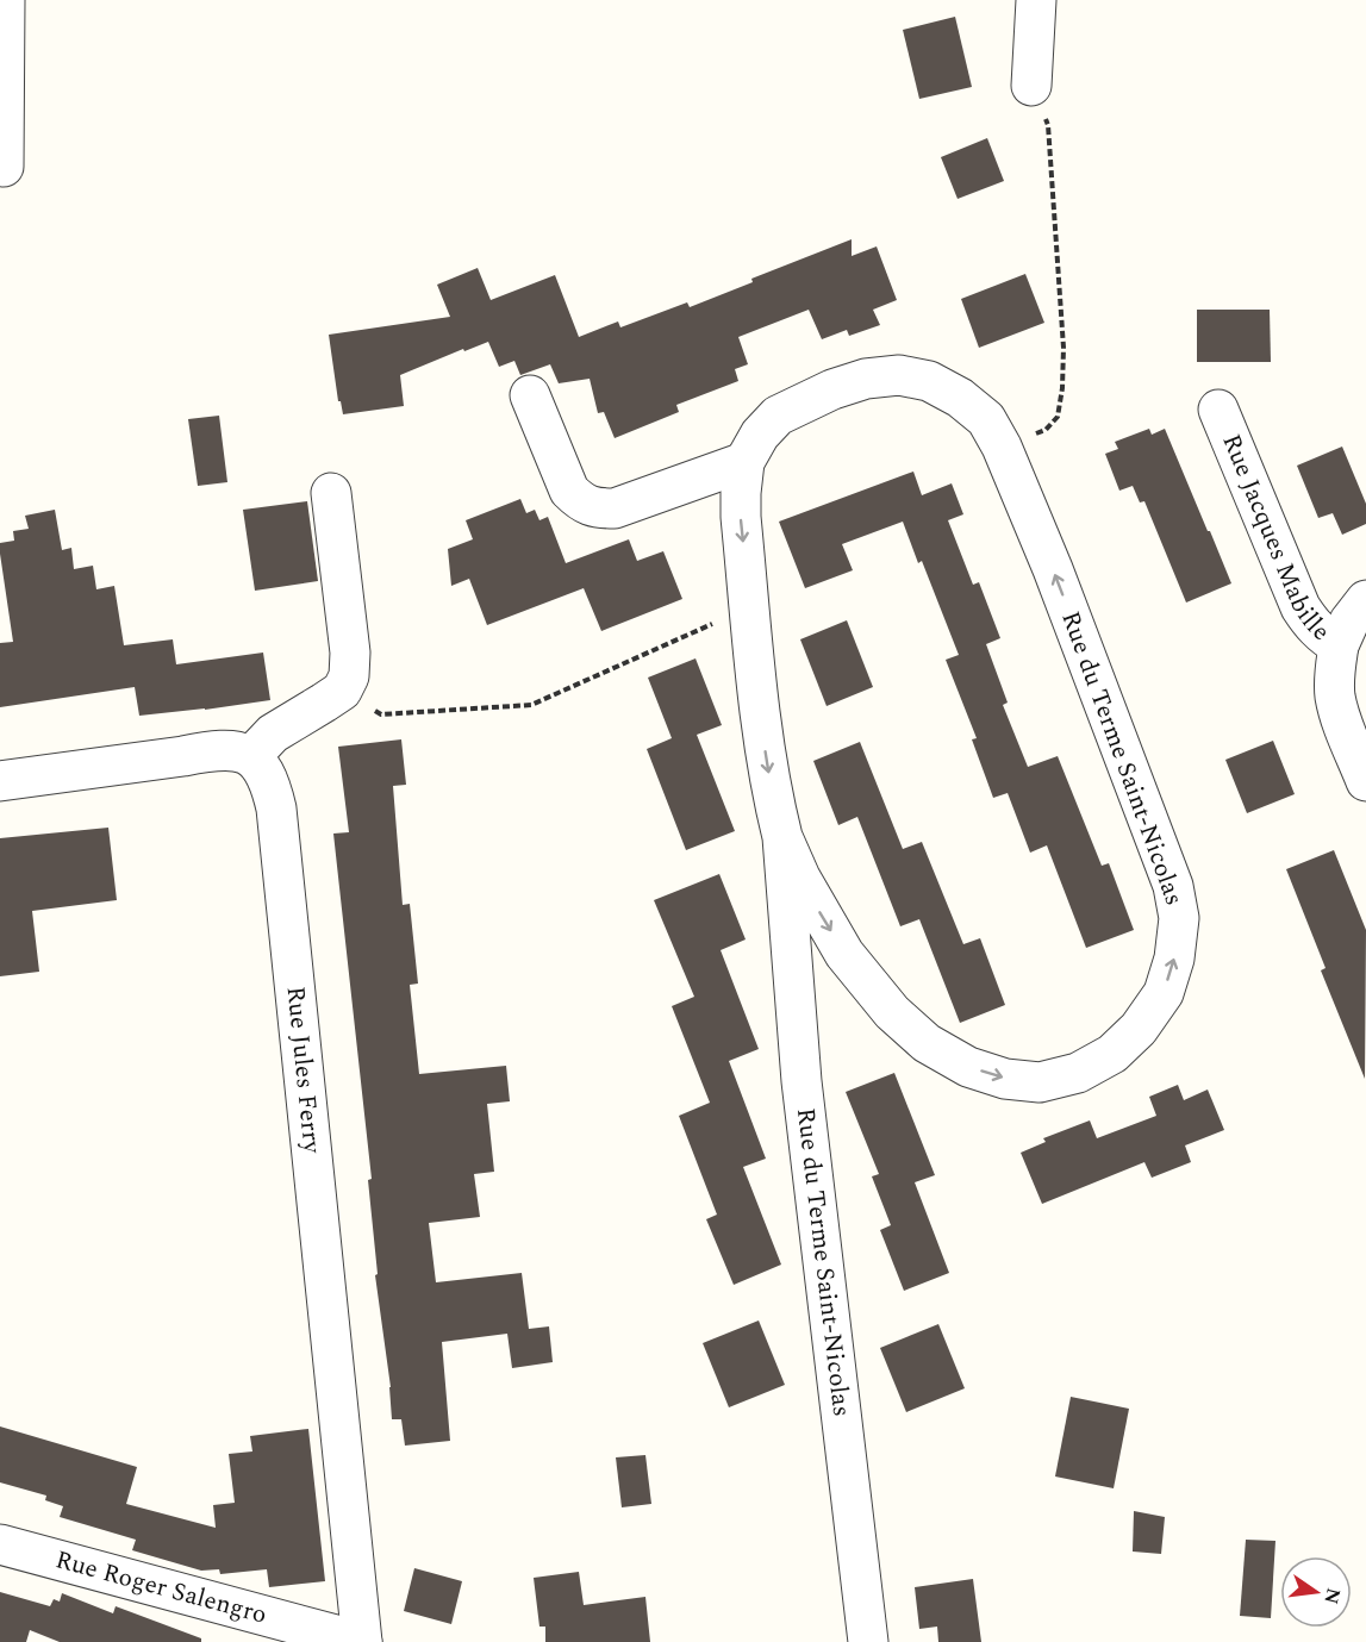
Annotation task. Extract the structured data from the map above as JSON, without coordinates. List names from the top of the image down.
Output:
{
  "streets": {
    "street": [
      "Rue Jacques Mabille",
      "Rue du Terme Saint-Nicolas",
      "Rue Jules Ferry",
      "Rue Roger Salengro"
    ]
  },
  "crossings": [
    ["Rue Jules Ferry", "Rue Roger Salengro"]
  ],
  "north": "right"
}
